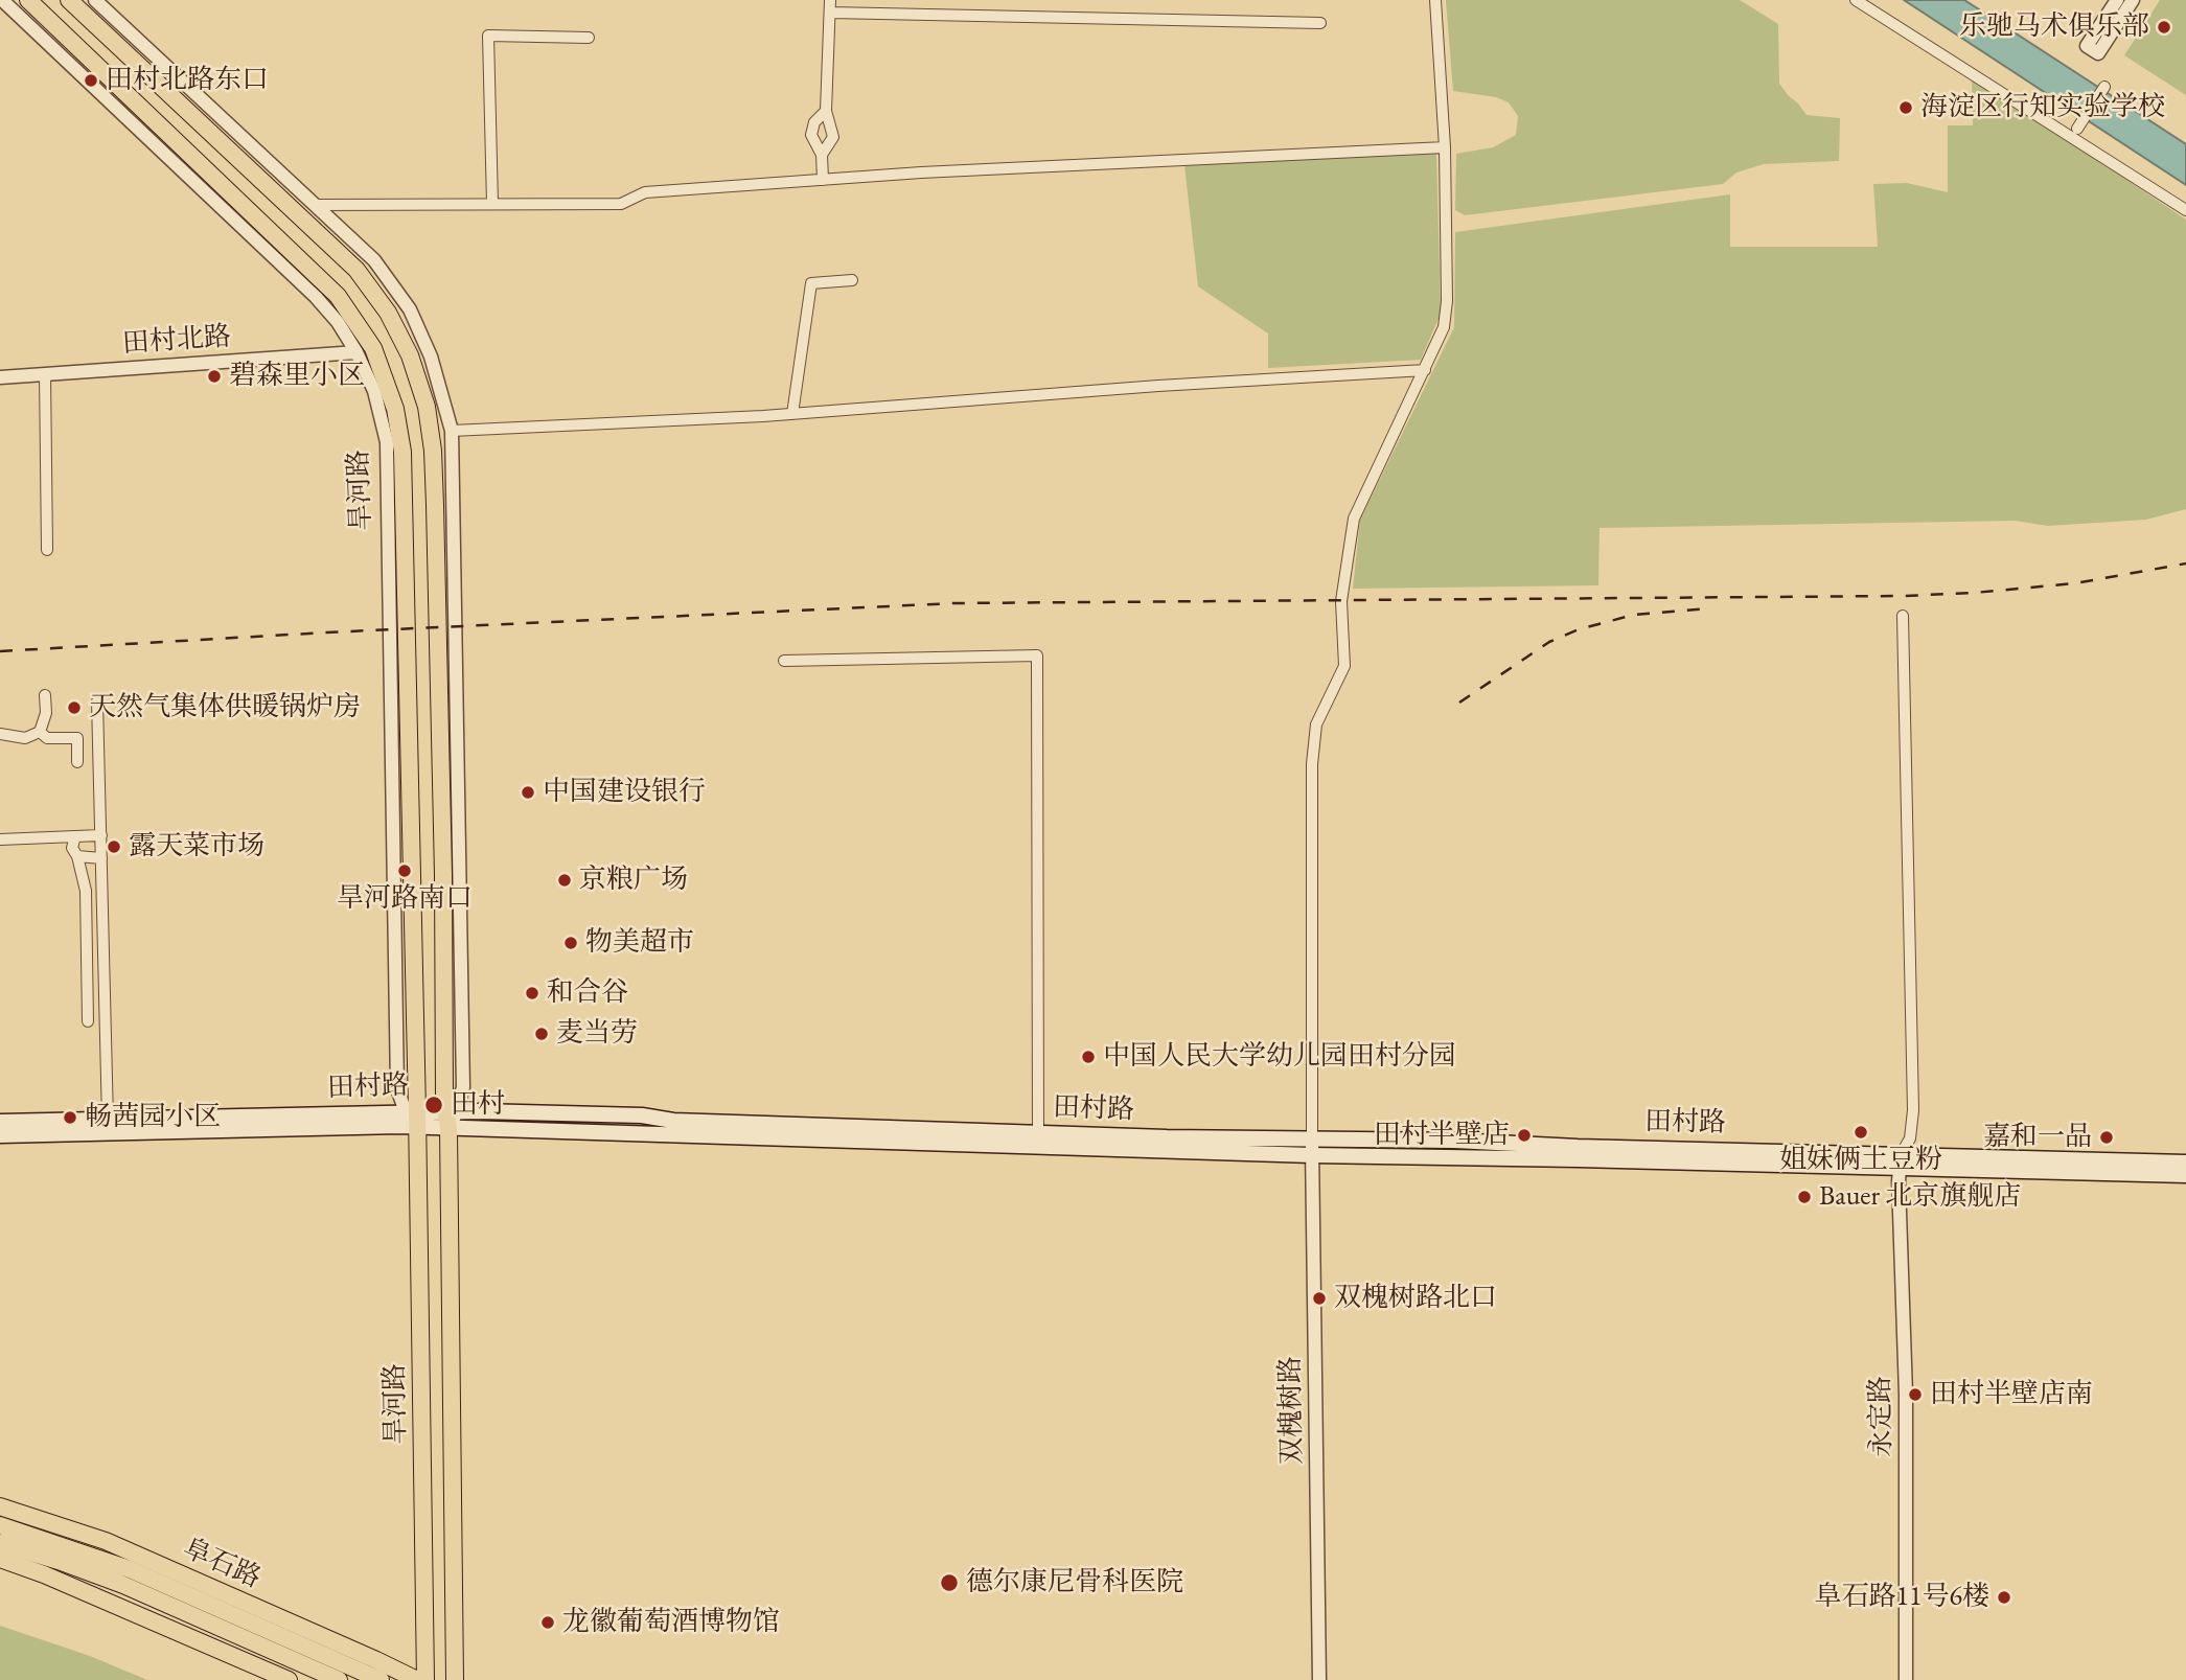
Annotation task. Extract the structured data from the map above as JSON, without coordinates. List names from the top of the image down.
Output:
{
  "streets": {
    "main road": ["旱河路", "田村路", "阜石路"],
    "street": ["田村北路", "双槐树路", "永定路"]
  },
  "crossings": [
    ["田村北路", "旱河路"],
    ["旱河路", "田村路"],
    ["田村路", "双槐树路"],
    ["田村路", "永定路"]
  ],
  "places": [
    "乐驰马术俱乐部",
    "田村北路东口",
    "海淀区行知实验学校",
    "碧森里小区",
    "天然气集体供暖锅炉房",
    "中国建设银行",
    "露天菜市场",
    "旱河路南口",
    "京粮广场",
    "物美超市",
    "和合谷",
    "麦当劳",
    "中国人民大学幼儿园田村分园",
    "田村",
    "畅茜园小区",
    "姐妹俩土豆粉",
    "田村半壁店",
    "嘉和一品",
    "Bauer 北京旗舰店",
    "双槐树路北口",
    "田村半壁店南",
    "德尔康尼骨科医院",
    "阜石路11号6楼",
    "龙徽葡萄酒博物馆"
  ]
}
